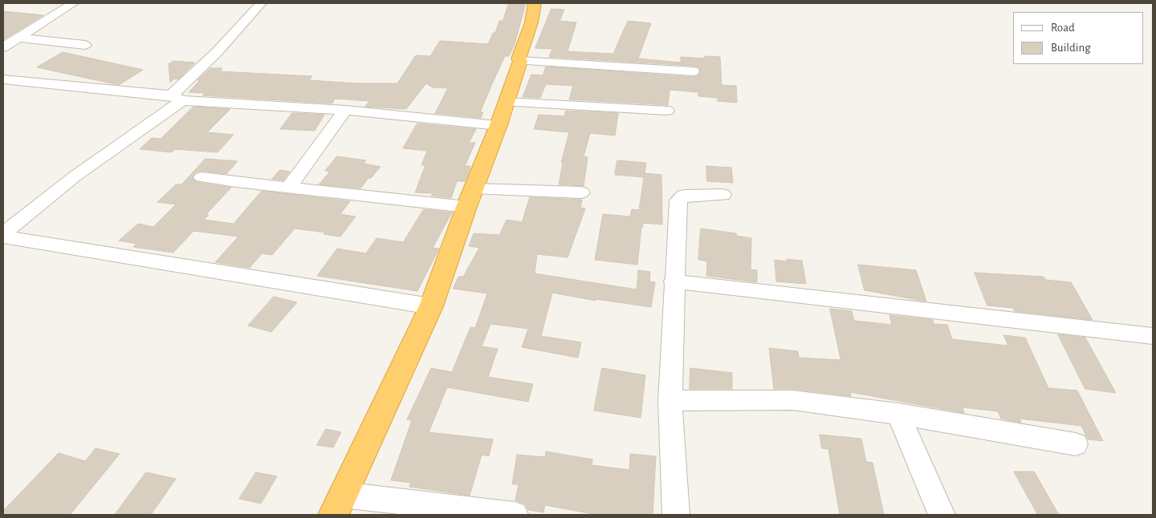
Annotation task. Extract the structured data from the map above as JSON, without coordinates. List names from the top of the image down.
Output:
{
  "legend": ["Road", "Building"]
}
